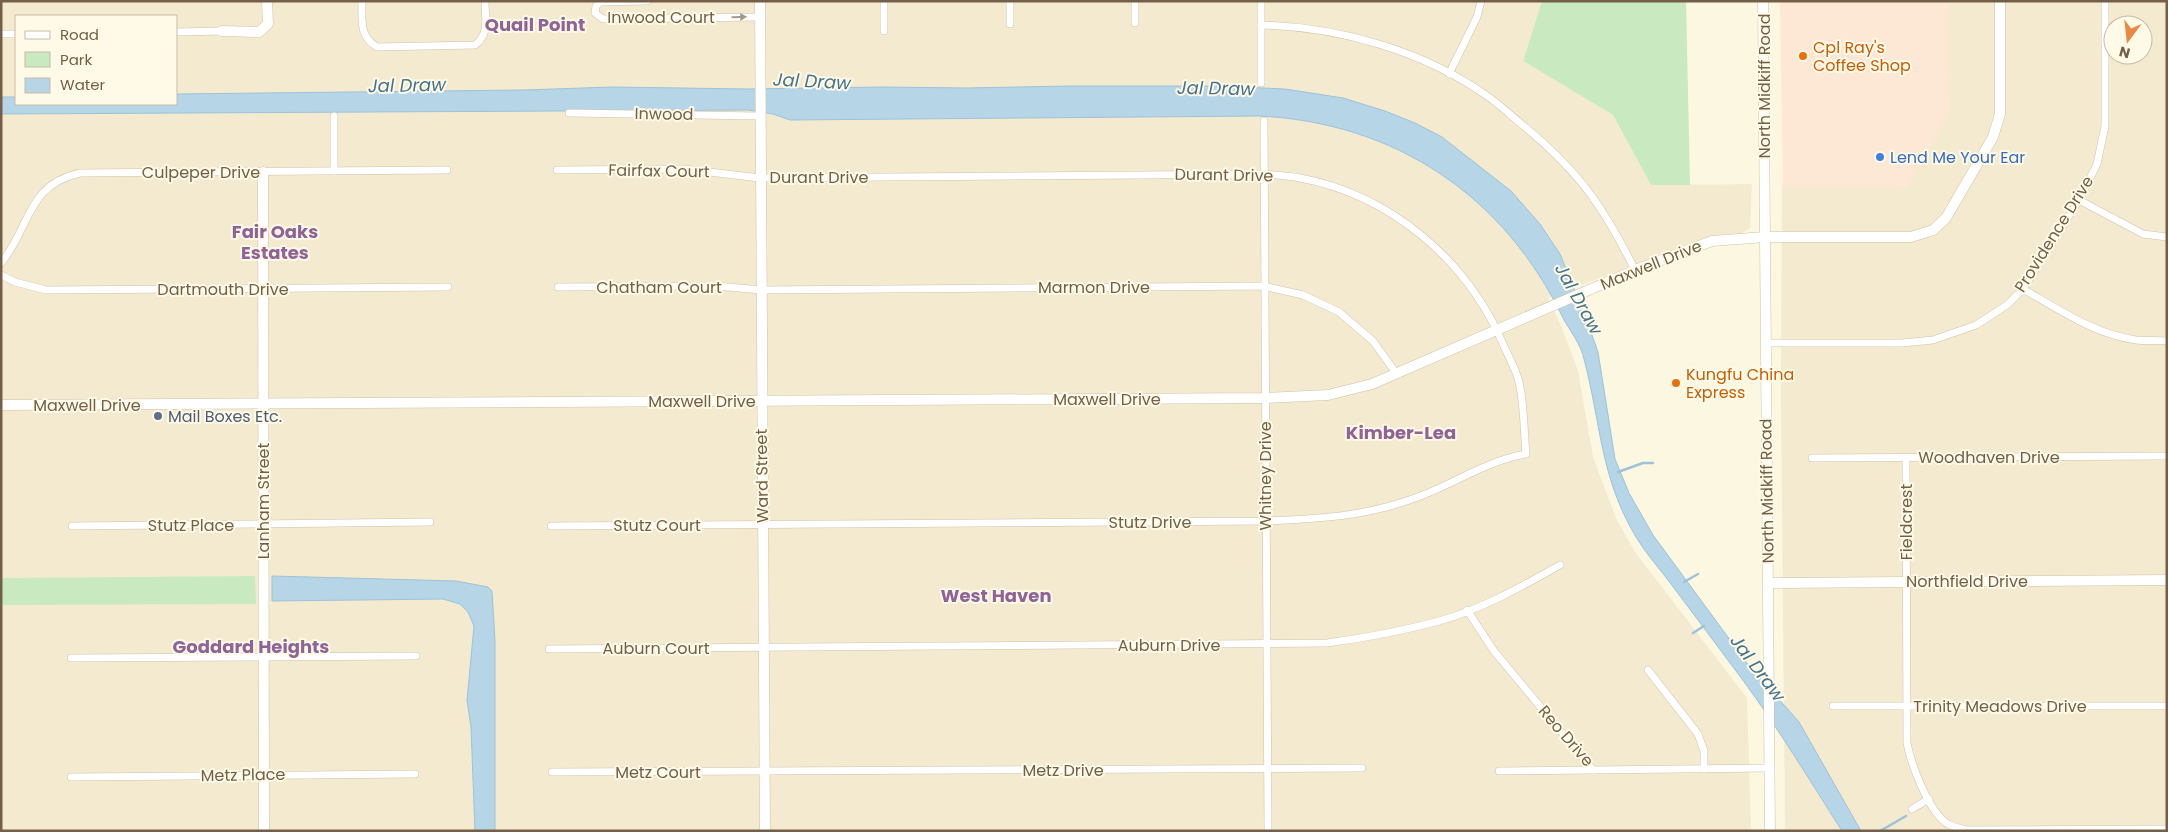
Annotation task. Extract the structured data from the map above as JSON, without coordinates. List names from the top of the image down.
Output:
{
  "streets": {
    "street": [
      "Inwood Court",
      "North Midkiff Road",
      "Inwood",
      "Fairfax Court",
      "Culpeper Drive",
      "Durant Drive",
      "Providence Drive",
      "Maxwell Drive",
      "Chatham Court",
      "Marmon Drive",
      "Dartmouth Drive",
      "Woodhaven Drive",
      "Ward Street",
      "Whitney Drive",
      "Lanham Street",
      "Stutz Drive",
      "Fieldcrest",
      "Stutz Place",
      "Stutz Court",
      "Northfield Drive",
      "Auburn Drive",
      "Auburn Court",
      "Trinity Meadows Drive",
      "Reo Drive",
      "Metz Drive",
      "Metz Court",
      "Metz Place"
    ]
  },
  "crossings": [
    ["Inwood Court", "Ward Street"],
    ["North Midkiff Road", "Providence Drive"],
    ["North Midkiff Road", "Maxwell Drive"],
    ["North Midkiff Road", "Northfield Drive"],
    ["North Midkiff Road", "Reo Drive"],
    ["Inwood", "Ward Street"],
    ["Fairfax Court", "Durant Drive"],
    ["Fairfax Court", "Ward Street"],
    ["Culpeper Drive", "Lanham Street"],
    ["Durant Drive", "Maxwell Drive"],
    ["Durant Drive", "Ward Street"],
    ["Durant Drive", "Whitney Drive"],
    ["Durant Drive", "Stutz Drive"],
    ["Maxwell Drive", "Marmon Drive"],
    ["Maxwell Drive", "Ward Street"],
    ["Maxwell Drive", "Whitney Drive"],
    ["Maxwell Drive", "Lanham Street"],
    ["Chatham Court", "Marmon Drive"],
    ["Chatham Court", "Ward Street"],
    ["Marmon Drive", "Ward Street"],
    ["Marmon Drive", "Whitney Drive"],
    ["Dartmouth Drive", "Lanham Street"],
    ["Woodhaven Drive", "Fieldcrest"],
    ["Ward Street", "Stutz Drive"],
    ["Ward Street", "Stutz Court"],
    ["Ward Street", "Auburn Drive"],
    ["Ward Street", "Auburn Court"],
    ["Ward Street", "Metz Drive"],
    ["Ward Street", "Metz Court"],
    ["Whitney Drive", "Stutz Drive"],
    ["Whitney Drive", "Auburn Drive"],
    ["Whitney Drive", "Metz Drive"],
    ["Lanham Street", "Stutz Place"],
    ["Lanham Street", "Metz Place"],
    ["Stutz Drive", "Stutz Court"],
    ["Fieldcrest", "Northfield Drive"],
    ["Fieldcrest", "Trinity Meadows Drive"],
    ["Auburn Drive", "Auburn Court"],
    ["Auburn Drive", "Reo Drive"],
    ["Metz Drive", "Metz Court"]
  ],
  "districts": [
    "Quail Point",
    "Fair Oaks Estates",
    "Kimber-Lea",
    "West Haven",
    "Goddard Heights"
  ],
  "water": ["Jal Draw"],
  "places": [
    "Cpl Ray's Coffee Shop",
    "Lend Me Your Ear",
    "Kungfu China Express",
    "Mail Boxes Etc."
  ],
  "legend": ["Road", "Park", "Water"],
  "north": "bottom"
}
